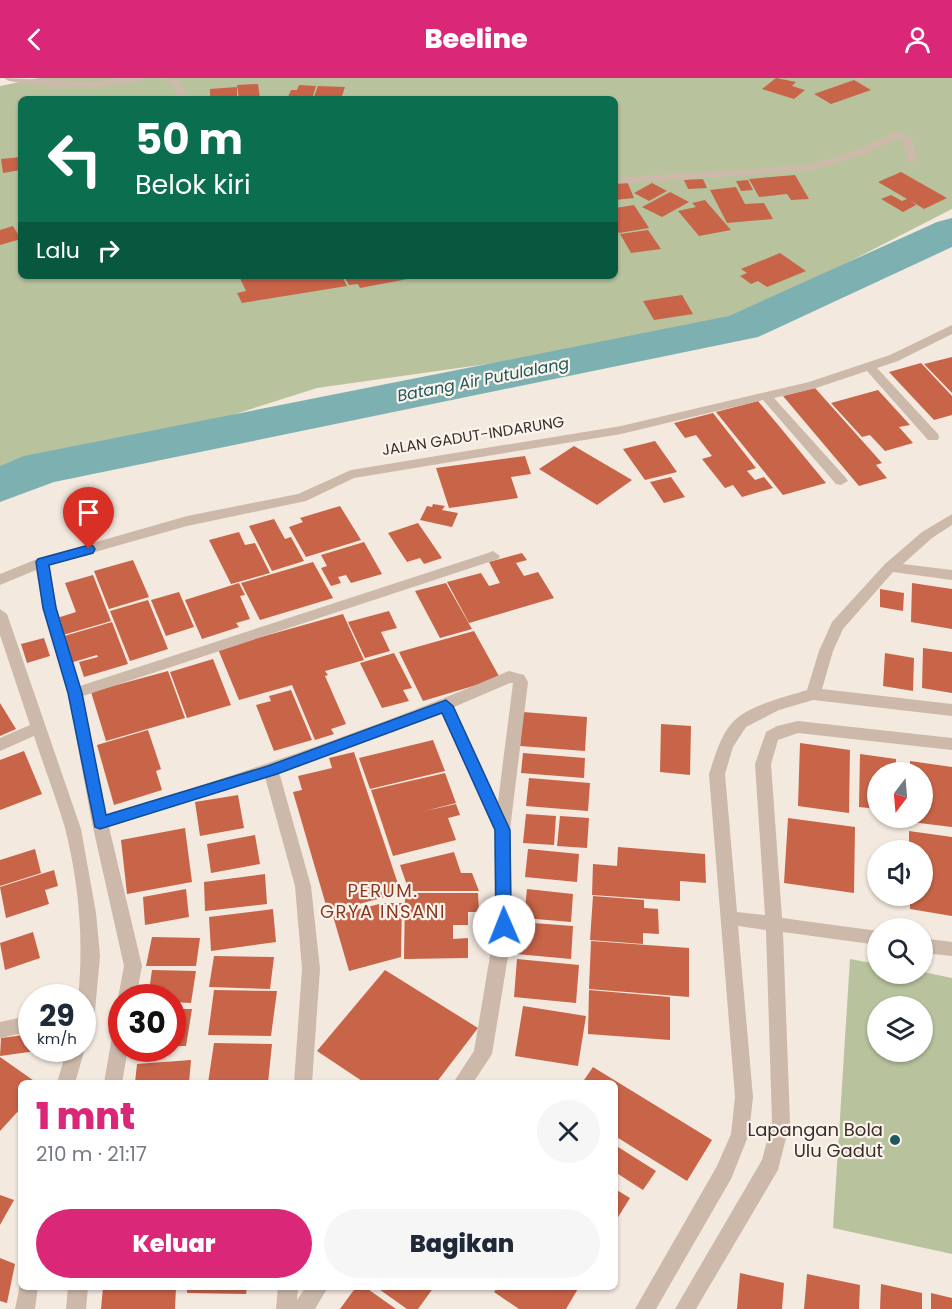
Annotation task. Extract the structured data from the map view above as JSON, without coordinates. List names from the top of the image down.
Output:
{
  "streets": {
    "street": ["JALAN GADUT-INDARUNG"]
  },
  "districts": ["PERUM. GRYA INSANI"],
  "water": ["Batang Air Putulalang"],
  "places": ["Lapangan Bola Ulu Gadut"],
  "north": "bottom",
  "page": {
    "header": "Beeline",
    "turn": ["50 m", "Belok kiri"],
    "then": "Lalu",
    "speed": "29 km/h",
    "limit": "30",
    "heading": ["1 mnt", "210 m · 21:17"],
    "buttons": ["Keluar", "Bagikan"]
  }
}
